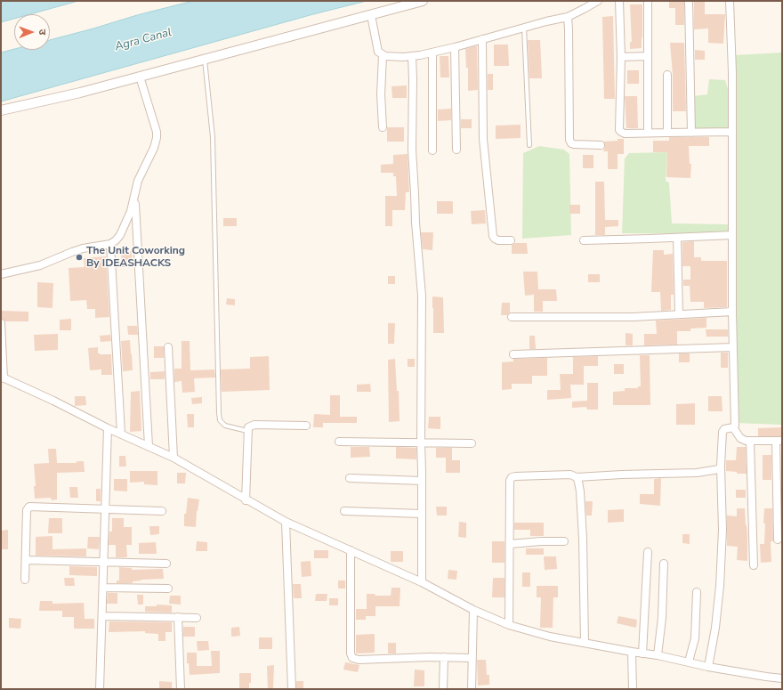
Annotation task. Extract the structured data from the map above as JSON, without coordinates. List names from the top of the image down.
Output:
{
  "water": ["Agra Canal"],
  "places": ["The Unit Coworking By IDEASHACKS"],
  "north": "right"
}
